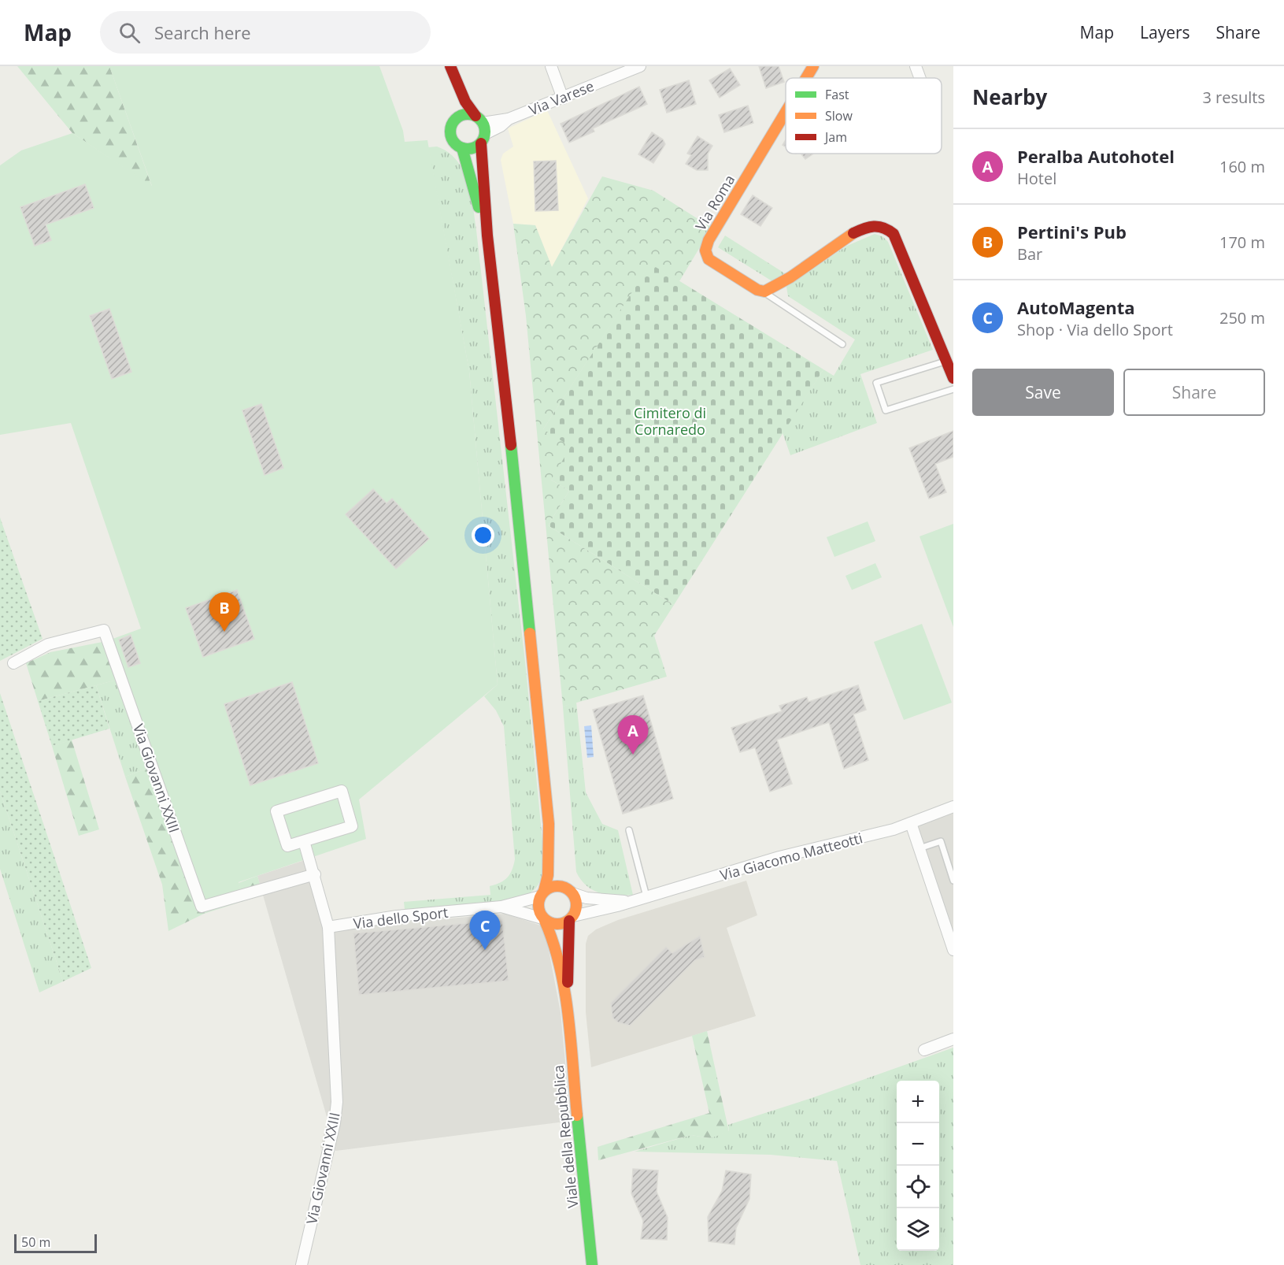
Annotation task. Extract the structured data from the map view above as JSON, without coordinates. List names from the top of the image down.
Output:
{
  "streets": {
    "street": [
      "Via Varese",
      "Via Roma",
      "Via Giovanni XXIII",
      "Via Giacomo Matteotti",
      "Via dello Sport",
      "Viale della Repubblica"
    ]
  },
  "crossings": [
    ["Via Giovanni XXIII", "Via dello Sport"],
    ["Via Giacomo Matteotti", "Via dello Sport"],
    ["Via Giacomo Matteotti", "Viale della Repubblica"],
    ["Via dello Sport", "Viale della Repubblica"]
  ],
  "parks": ["Cimitero di Cornaredo"],
  "legend": ["Fast", "Slow", "Jam"],
  "scale_bar": "50 m",
  "page": {
    "header": "Map",
    "search": "Search here",
    "nav": ["Map", "Layers", "Share"],
    "heading": ["Nearby", "3 results"],
    "list": [
      {
        "mark": "A",
        "name": "Peralba Autohotel",
        "note": "Hotel",
        "value": "160 m"
      },
      {
        "mark": "B",
        "name": "Pertini's Pub",
        "note": "Bar",
        "value": "170 m"
      },
      {
        "mark": "C",
        "name": "AutoMagenta",
        "note": "Shop · Via dello Sport",
        "value": "250 m"
      }
    ],
    "buttons": ["Save", "Share"],
    "pins": ["B", "A", "C"],
    "map_buttons": ["+", "−"],
    "scale": "50 m"
  }
}
